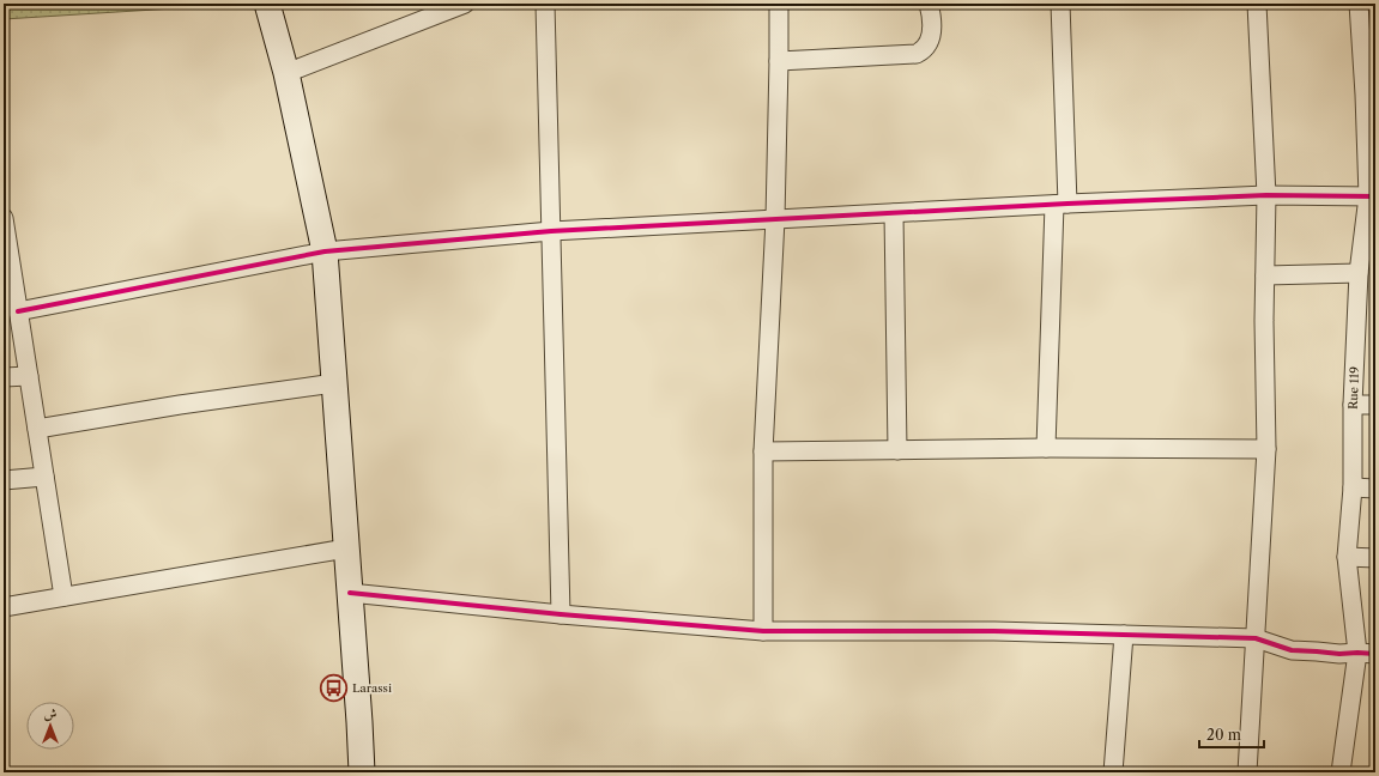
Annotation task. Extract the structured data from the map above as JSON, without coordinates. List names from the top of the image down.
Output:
{
  "streets": {
    "street": ["Rue 119"]
  },
  "places": {
    "bus stop": ["Larassi"]
  },
  "scale_bar": "20 m",
  "north": "top"
}
